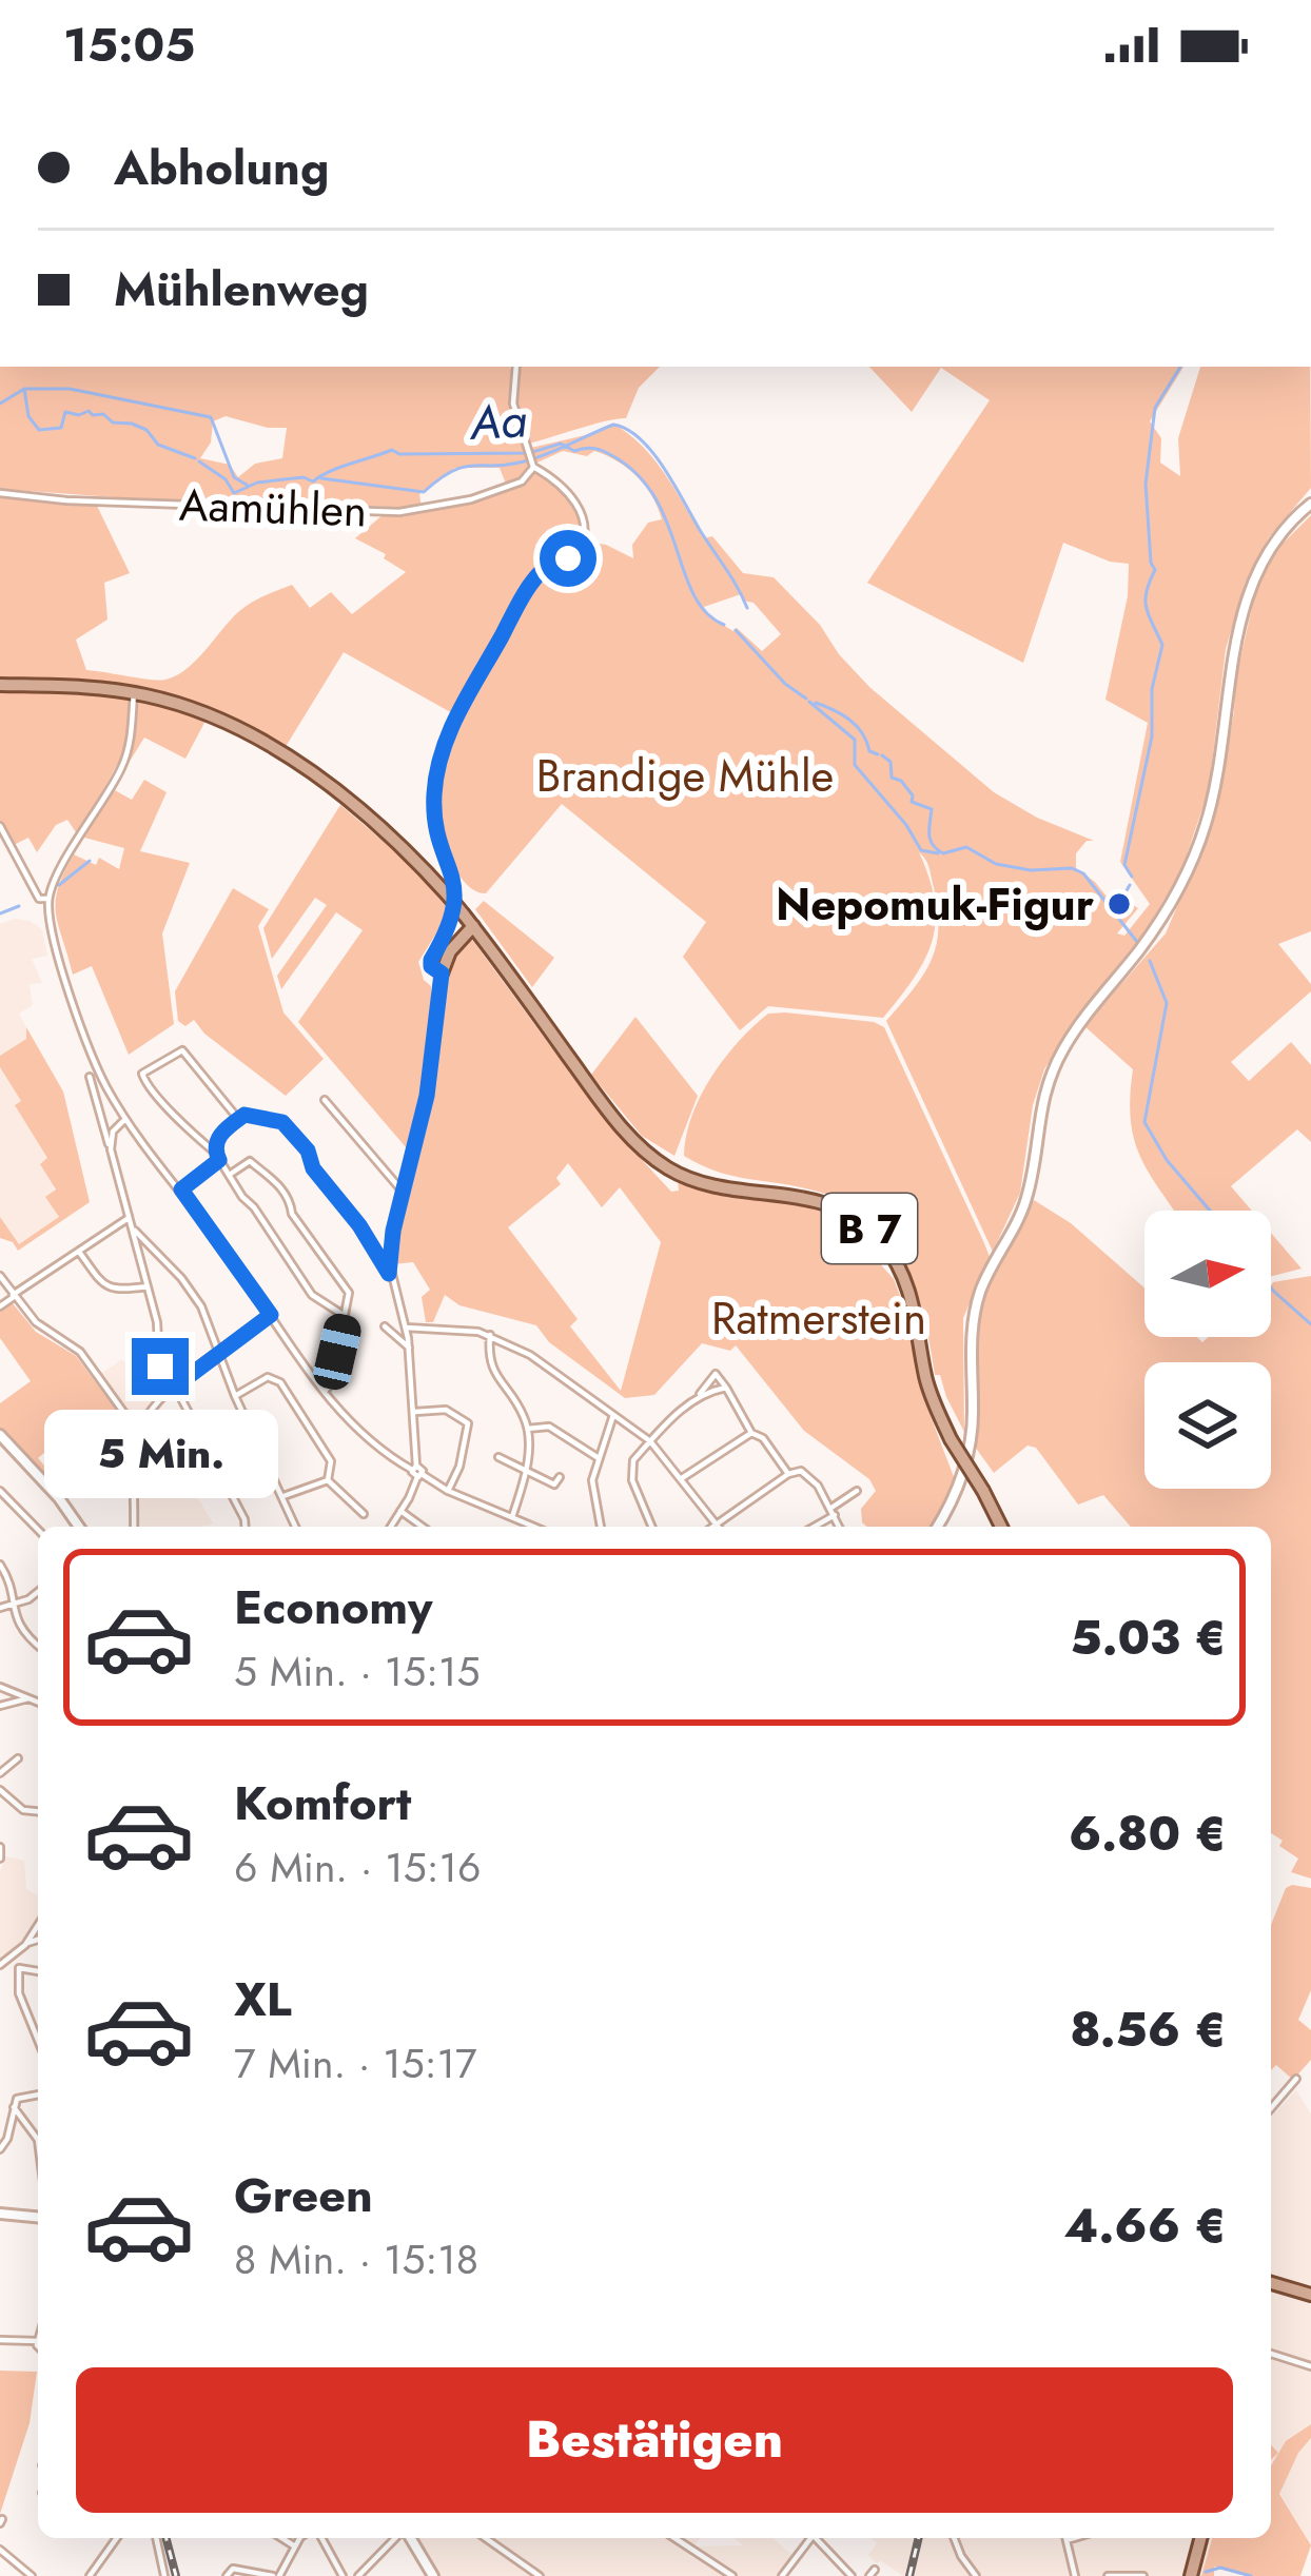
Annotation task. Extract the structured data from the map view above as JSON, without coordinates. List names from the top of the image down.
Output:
{
  "streets": {
    "main road": ["B 7"],
    "street": ["Aamühlen"]
  },
  "water": ["Aa"],
  "parks": ["Brandige Mühle", "Ratmerstein"],
  "places": ["Nepomuk-Figur"],
  "north": "right",
  "page": {
    "status": "15:05",
    "banner": ["Abholung", "Mühlenweg"],
    "bubble": "5 Min.",
    "list": [
      {
        "name": "Economy",
        "note": "5 Min. · 15:15",
        "value": "5.03 €"
      },
      {
        "name": "Komfort",
        "note": "6 Min. · 15:16",
        "value": "6.80 €"
      },
      {
        "name": "XL",
        "note": "7 Min. · 15:17",
        "value": "8.56 €"
      },
      {
        "name": "Green",
        "note": "8 Min. · 15:18",
        "value": "4.66 €"
      }
    ],
    "buttons": "Bestätigen"
  }
}
